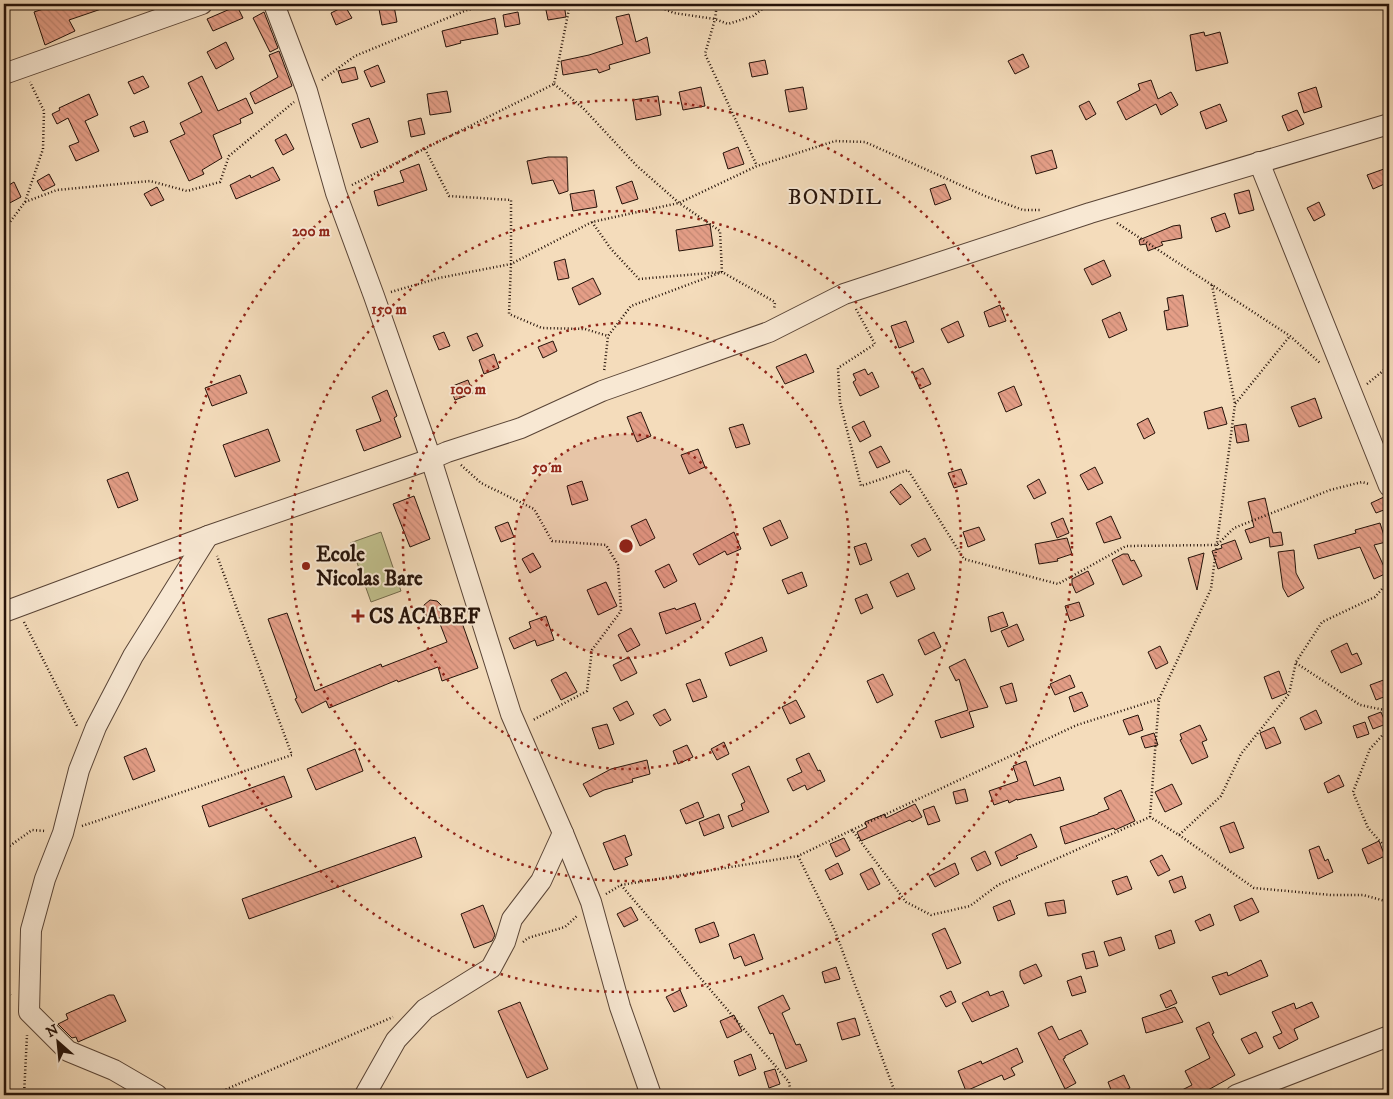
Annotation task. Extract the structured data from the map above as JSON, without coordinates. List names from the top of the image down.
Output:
{
  "districts": ["BONDIL"],
  "places": {
    "other": ["Ecole Nicolas Bare"],
    "health": ["CS ACABEF"]
  },
  "north": "top left",
  "rings": [
    "200 m",
    "150 m",
    "100 m",
    "50 m"
  ]
}
